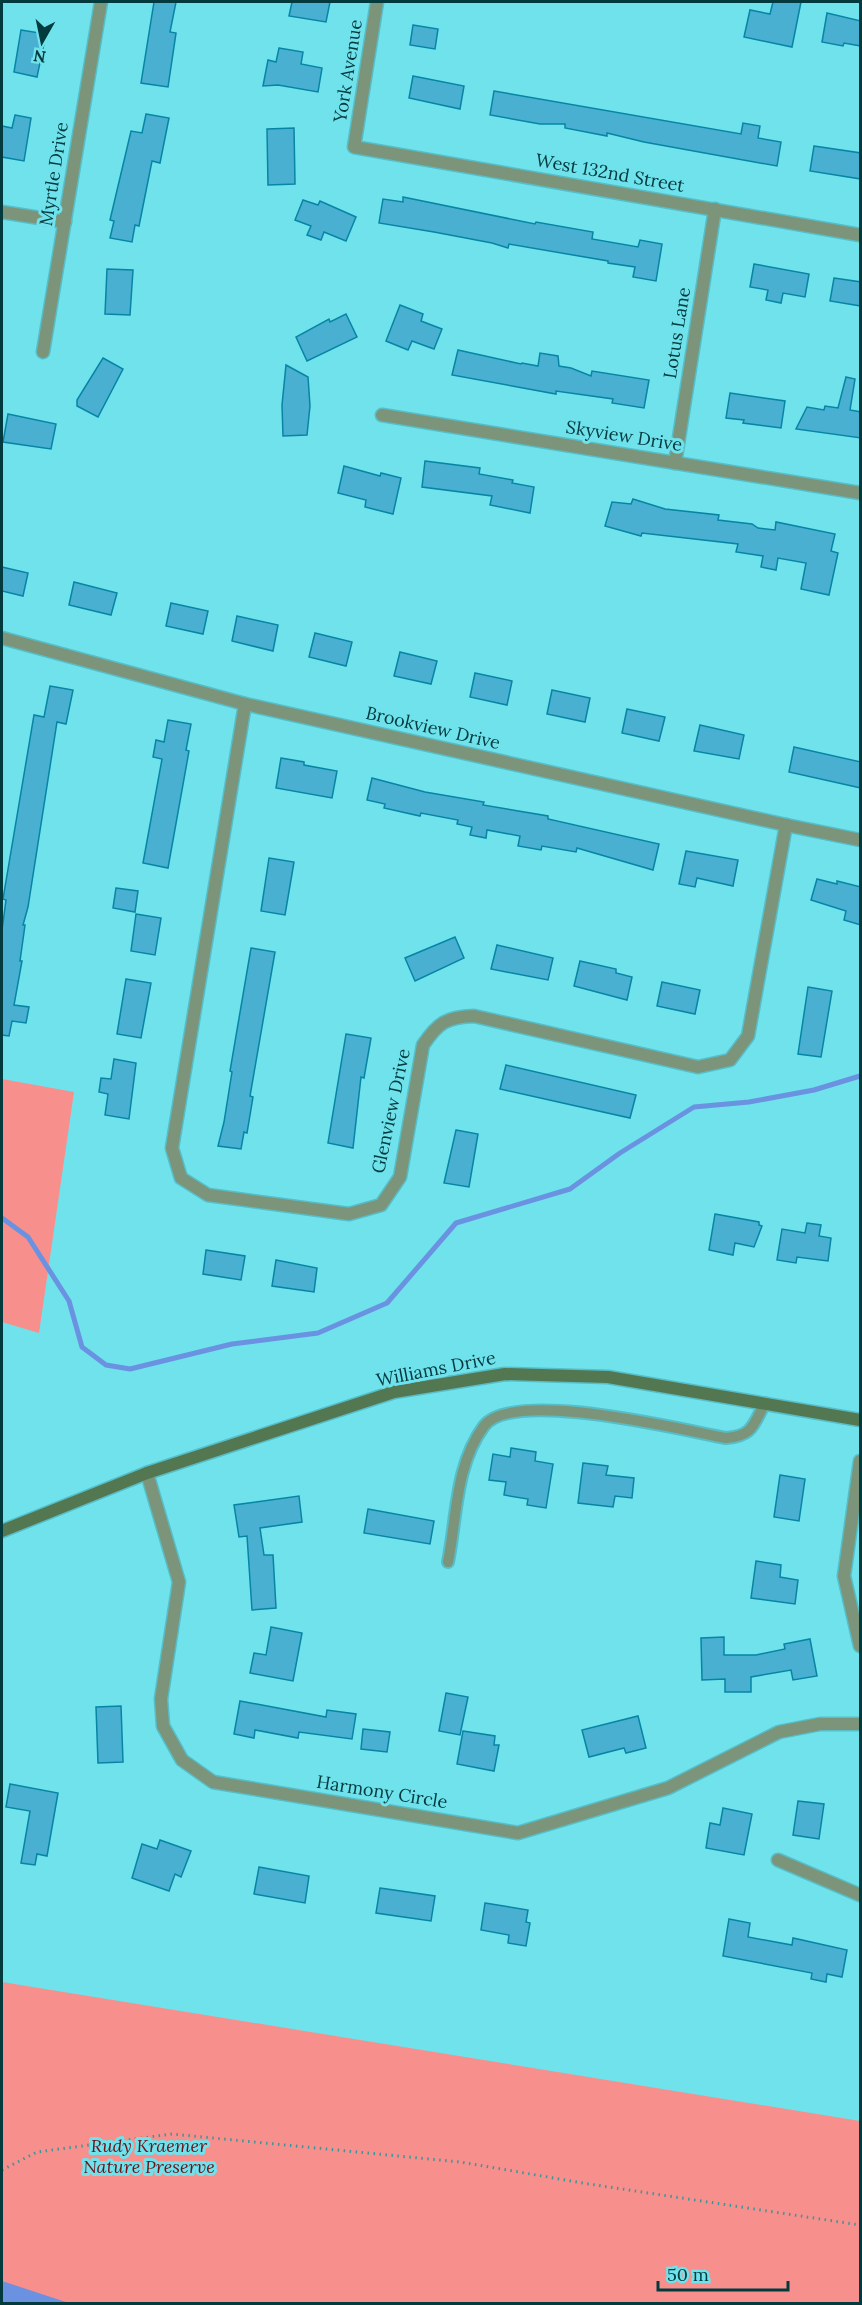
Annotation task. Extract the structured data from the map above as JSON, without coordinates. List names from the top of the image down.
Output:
{
  "streets": {
    "main road": ["Williams Drive"],
    "street": [
      "York Avenue",
      "West 132nd Street",
      "Myrtle Drive",
      "Lotus Lane",
      "Skyview Drive",
      "Brookview Drive",
      "Glenview Drive",
      "Harmony Circle"
    ]
  },
  "crossings": [
    ["York Avenue", "West 132nd Street"],
    ["West 132nd Street", "Lotus Lane"],
    ["Lotus Lane", "Skyview Drive"],
    ["Brookview Drive", "Glenview Drive"],
    ["Williams Drive", "Harmony Circle"]
  ],
  "parks": ["Rudy Kraemer Nature Preserve"],
  "scale_bar": "50 m",
  "north": "bottom"
}
